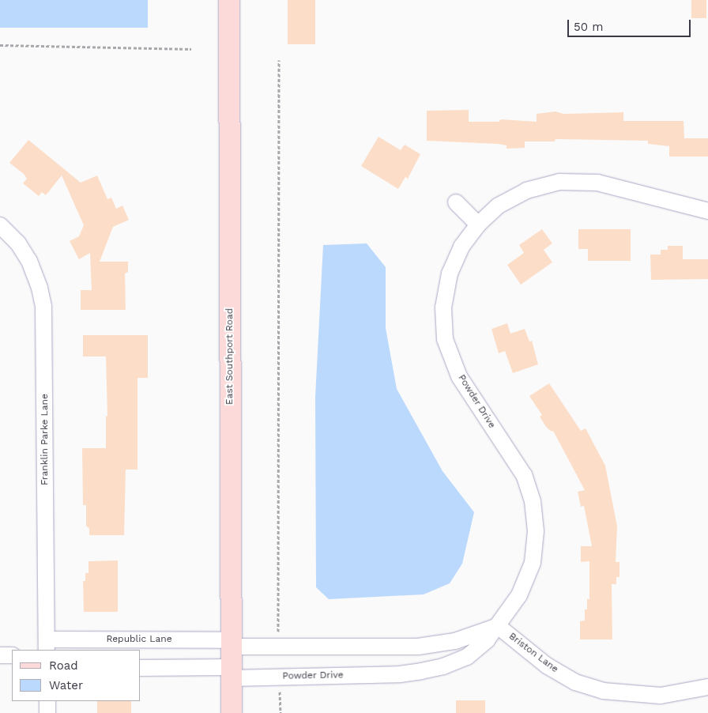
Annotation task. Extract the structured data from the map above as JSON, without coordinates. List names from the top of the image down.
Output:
{
  "streets": {
    "main road": ["East Southport Road"],
    "street": [
      "Powder Drive",
      "Franklin Parke Lane",
      "Republic Lane",
      "Briston Lane"
    ]
  },
  "crossings": [
    ["East Southport Road", "Powder Drive"],
    ["East Southport Road", "Republic Lane"],
    ["Powder Drive", "Briston Lane"],
    ["Franklin Parke Lane", "Republic Lane"]
  ],
  "legend": ["Road", "Water"],
  "scale_bar": "50 m"
}
